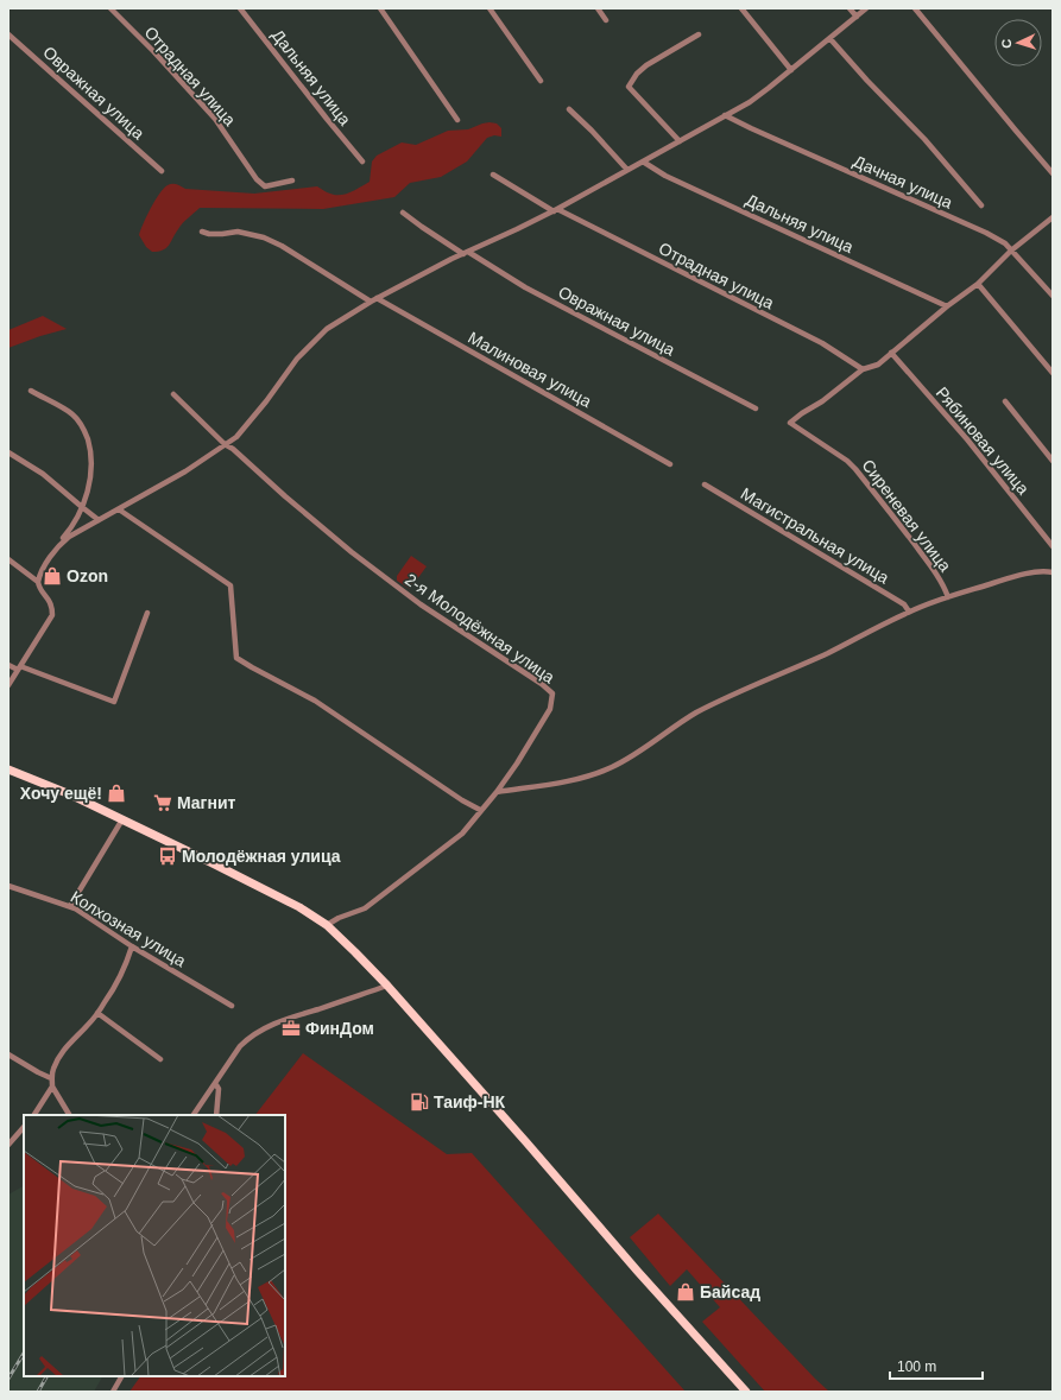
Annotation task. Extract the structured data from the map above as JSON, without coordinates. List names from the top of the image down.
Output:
{
  "streets": {
    "street": [
      "Отрадная улица",
      "Дальняя улица",
      "Овражная улица",
      "Дачная улица",
      "Малиновая улица",
      "Рябиновая улица",
      "Сиреневая улица",
      "Магистральная улица",
      "2-я Молодёжная улица",
      "Колхозная улица"
    ]
  },
  "crossings": [
    ["Отрадная улица", "Сиреневая улица"]
  ],
  "places": {
    "shop": ["Ozon", "Хочу ещё!", "Байсад"],
    "supermarket": ["Магнит"],
    "bus stop": ["Молодёжная улица"],
    "office": ["ФинДом"],
    "fuel station": ["Таиф-НК"]
  },
  "scale_bar": "100 m",
  "north": "left"
}
